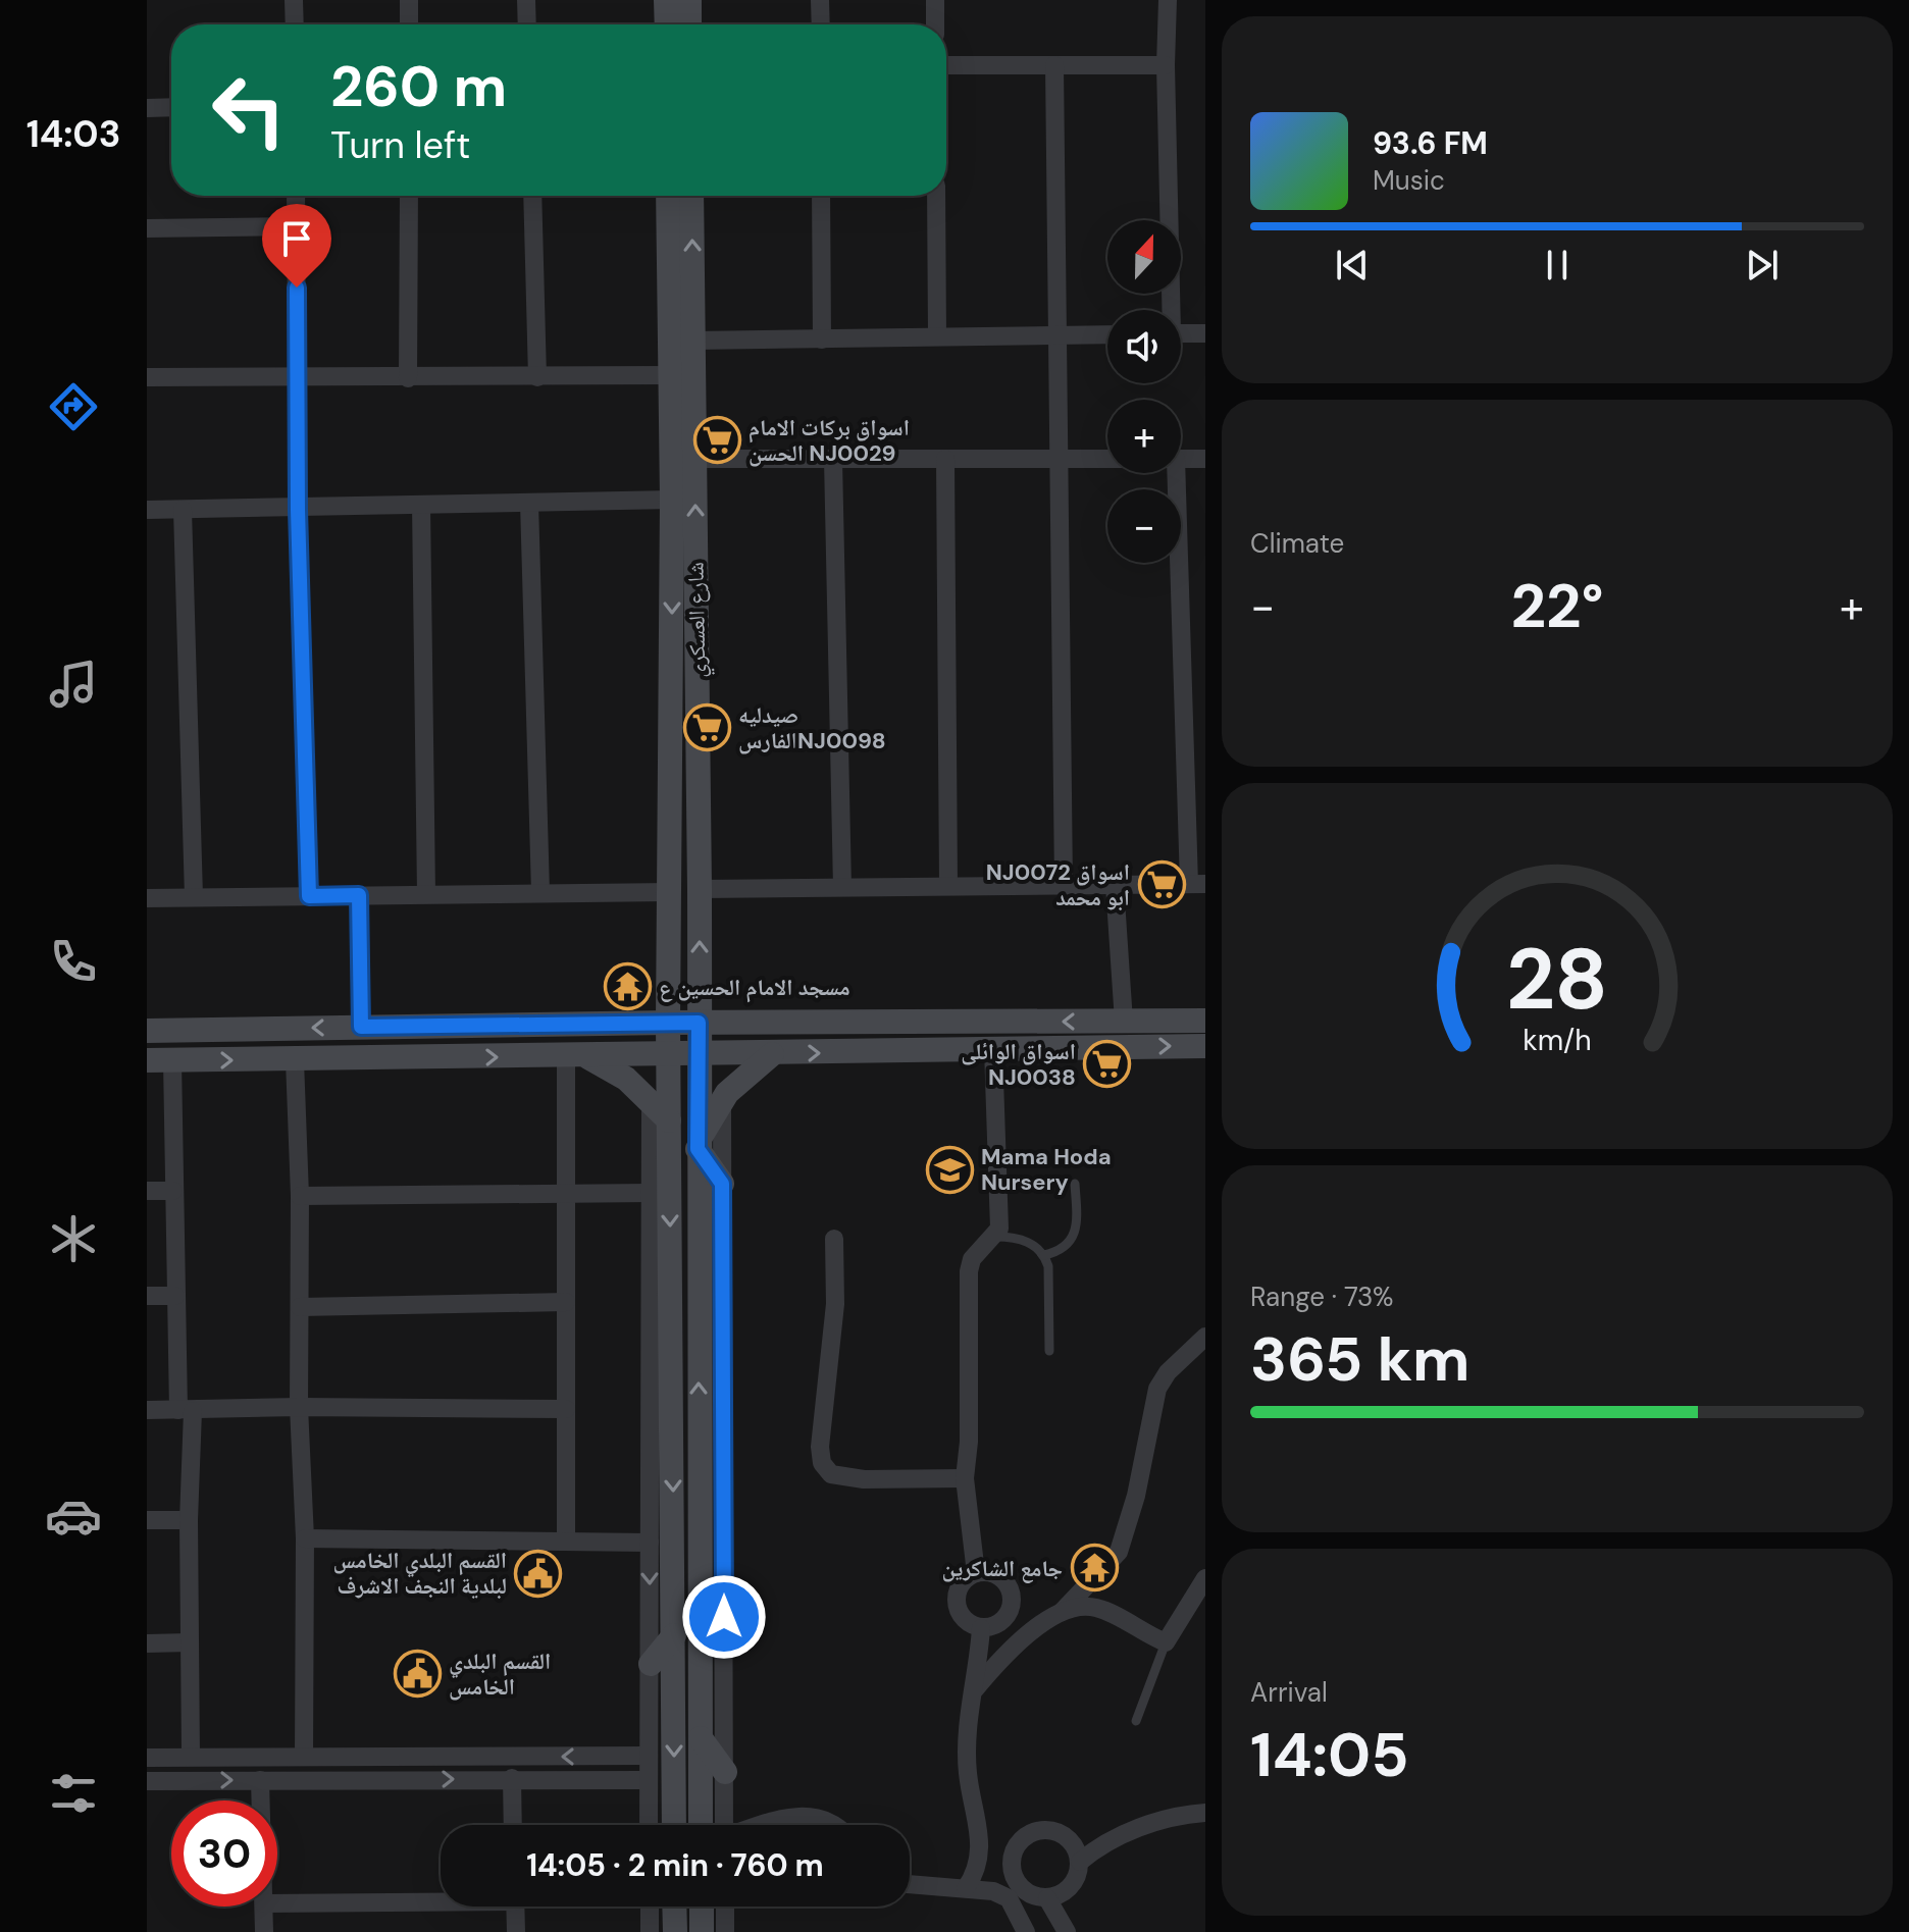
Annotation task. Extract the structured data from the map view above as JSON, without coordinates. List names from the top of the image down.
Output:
{
  "streets": {
    "main road": ["شارع العسكري"]
  },
  "places": {
    "supermarket": [
      "اسواق بركات الامام الحسن NJ0029",
      "صيدليه الفارسNJ0098",
      "NJ0072 اسواق ابو محمد",
      "اسواق الوائلی NJ0038"
    ],
    "temple": ["مسجد الامام الحسين ع", "جامع الشاكرين"],
    "school or university": ["Mama Hoda Nursery"],
    "public building": ["القسم البلدي الخامس لبلدية النجف الاشرف", "القسم البلدي الخامس"]
  },
  "north": "top",
  "page": {
    "tabs": "14:03",
    "turn": ["260 m", "Turn left"],
    "song": ["93.6 FM", "Music"],
    "map_buttons": ["+", "−"],
    "tile": [
      "Climate",
      ["Range · 73%", "365 km"],
      ["Arrival", "14:05"]
    ],
    "heat": ["−", "22°", "+"],
    "limit": "30",
    "trip": "14:05 · 2 min · 760 m",
    "gauge": ["28", "km/h"]
  }
}
